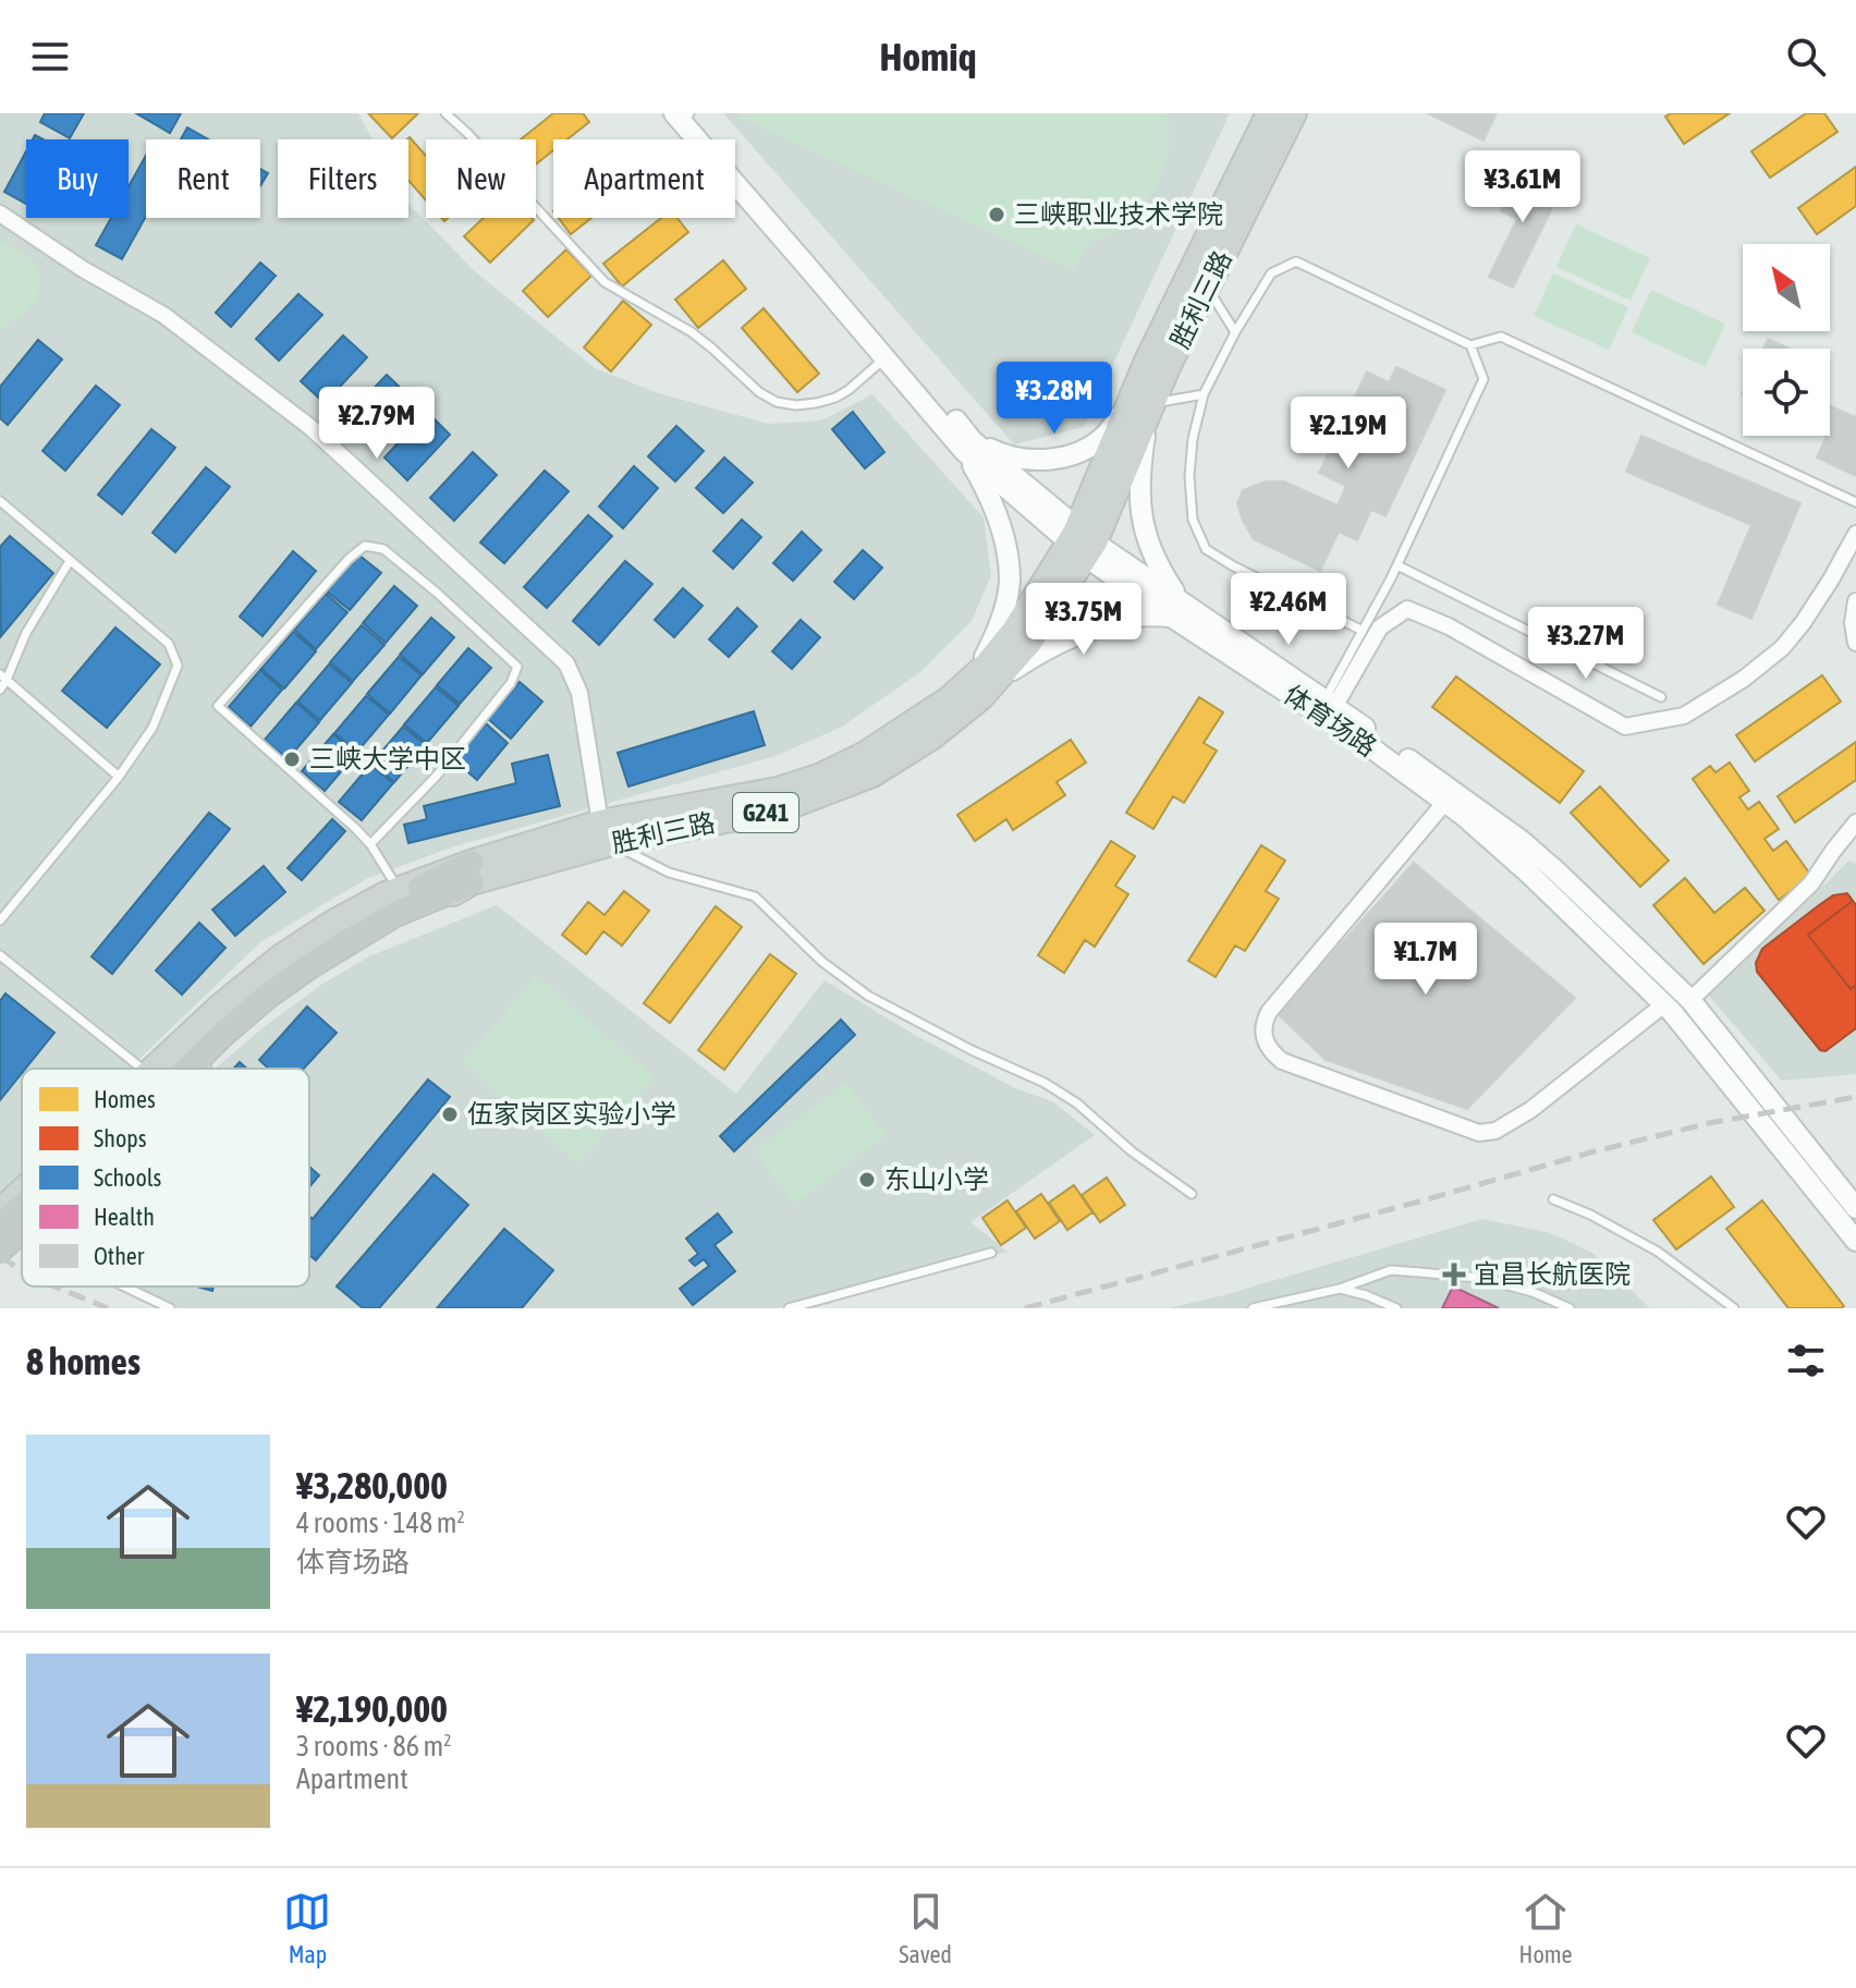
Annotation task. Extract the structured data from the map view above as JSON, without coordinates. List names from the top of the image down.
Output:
{
  "streets": {
    "highway": ["G241"],
    "main road": ["胜利三路", "体育场路"]
  },
  "crossings": [
    ["胜利三路", "体育场路"],
    ["胜利三路", "G241"]
  ],
  "places": {
    "other": [
      "三峡职业技术学院",
      "三峡大学中区",
      "伍家岗区实验小学",
      "东山小学"
    ],
    "health": ["宜昌长航医院"]
  },
  "legend": [
    "Homes",
    "Shops",
    "Schools",
    "Health",
    "Other"
  ],
  "north": "top left",
  "page": {
    "header": "Homiq",
    "chip": [
      "Buy",
      "Rent",
      "Filters",
      "New",
      "Apartment"
    ],
    "price": [
      "¥3.61M",
      "¥3.28M",
      "¥2.79M",
      "¥2.19M",
      "¥2.46M",
      "¥3.75M",
      "¥3.27M",
      "¥1.7M"
    ],
    "heading": "8 homes",
    "list": [
      {
        "name": "¥3,280,000",
        "note": "4 rooms · 148 m² · 体育场路"
      },
      {
        "name": "¥2,190,000",
        "note": "3 rooms · 86 m² · Apartment"
      }
    ],
    "tabs": ["Map", "Saved", "Home"]
  }
}
